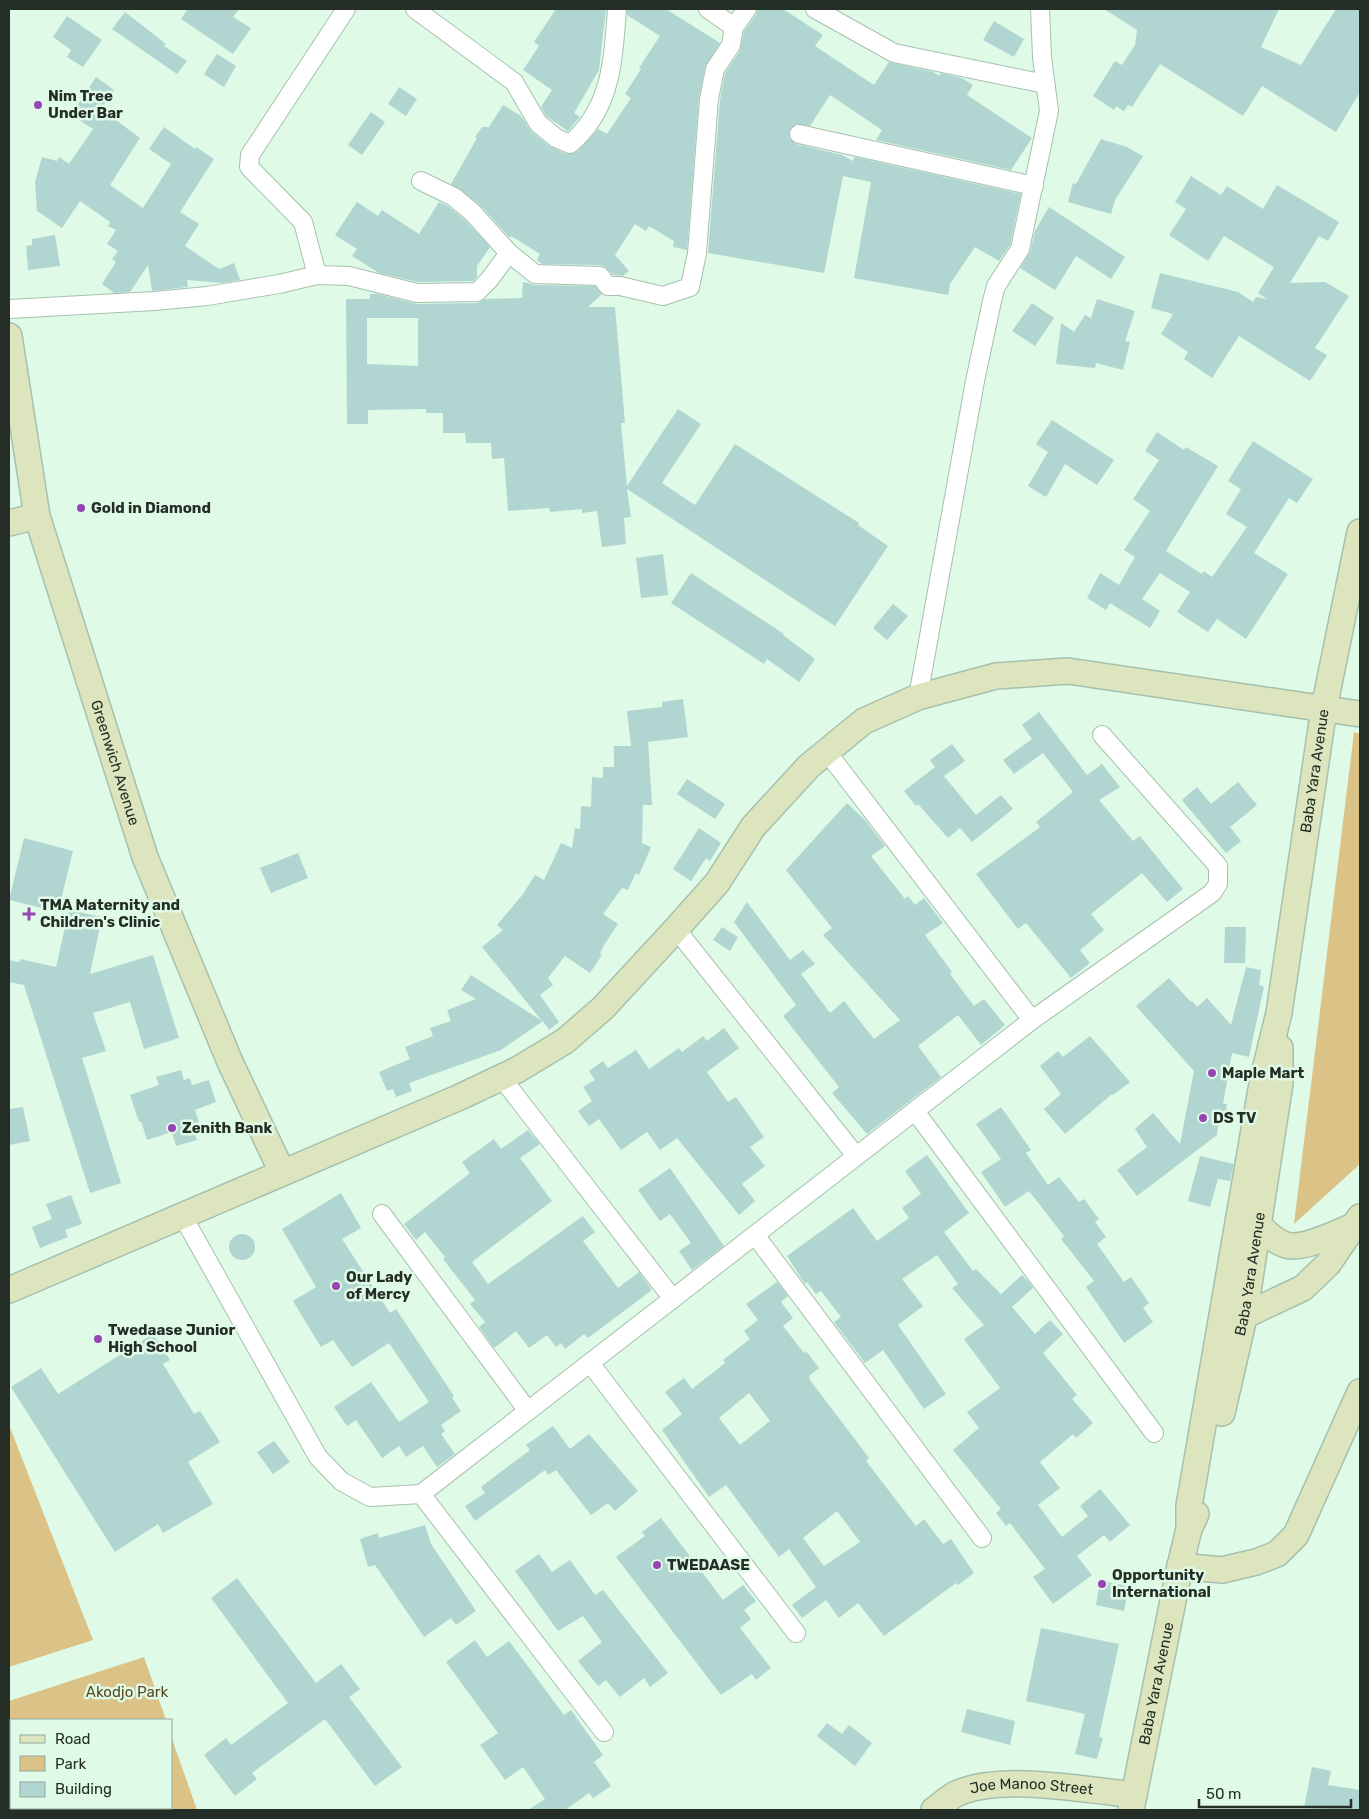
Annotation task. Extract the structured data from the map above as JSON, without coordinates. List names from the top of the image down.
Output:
{
  "streets": {
    "street": ["Greenwich Avenue", "Baba Yara Avenue", "Joe Manoo Street"]
  },
  "crossings": [
    ["Baba Yara Avenue", "Joe Manoo Street"]
  ],
  "parks": ["Akodjo Park"],
  "places": {
    "other": [
      "Nim Tree Under Bar",
      "Gold in Diamond",
      "Maple Mart",
      "DS TV",
      "Zenith Bank",
      "Our Lady of Mercy",
      "Twedaase Junior High School",
      "TWEDAASE",
      "Opportunity International"
    ],
    "health": ["TMA Maternity and Children's Clinic"]
  },
  "legend": ["Road", "Park", "Building"],
  "scale_bar": "50 m"
}
